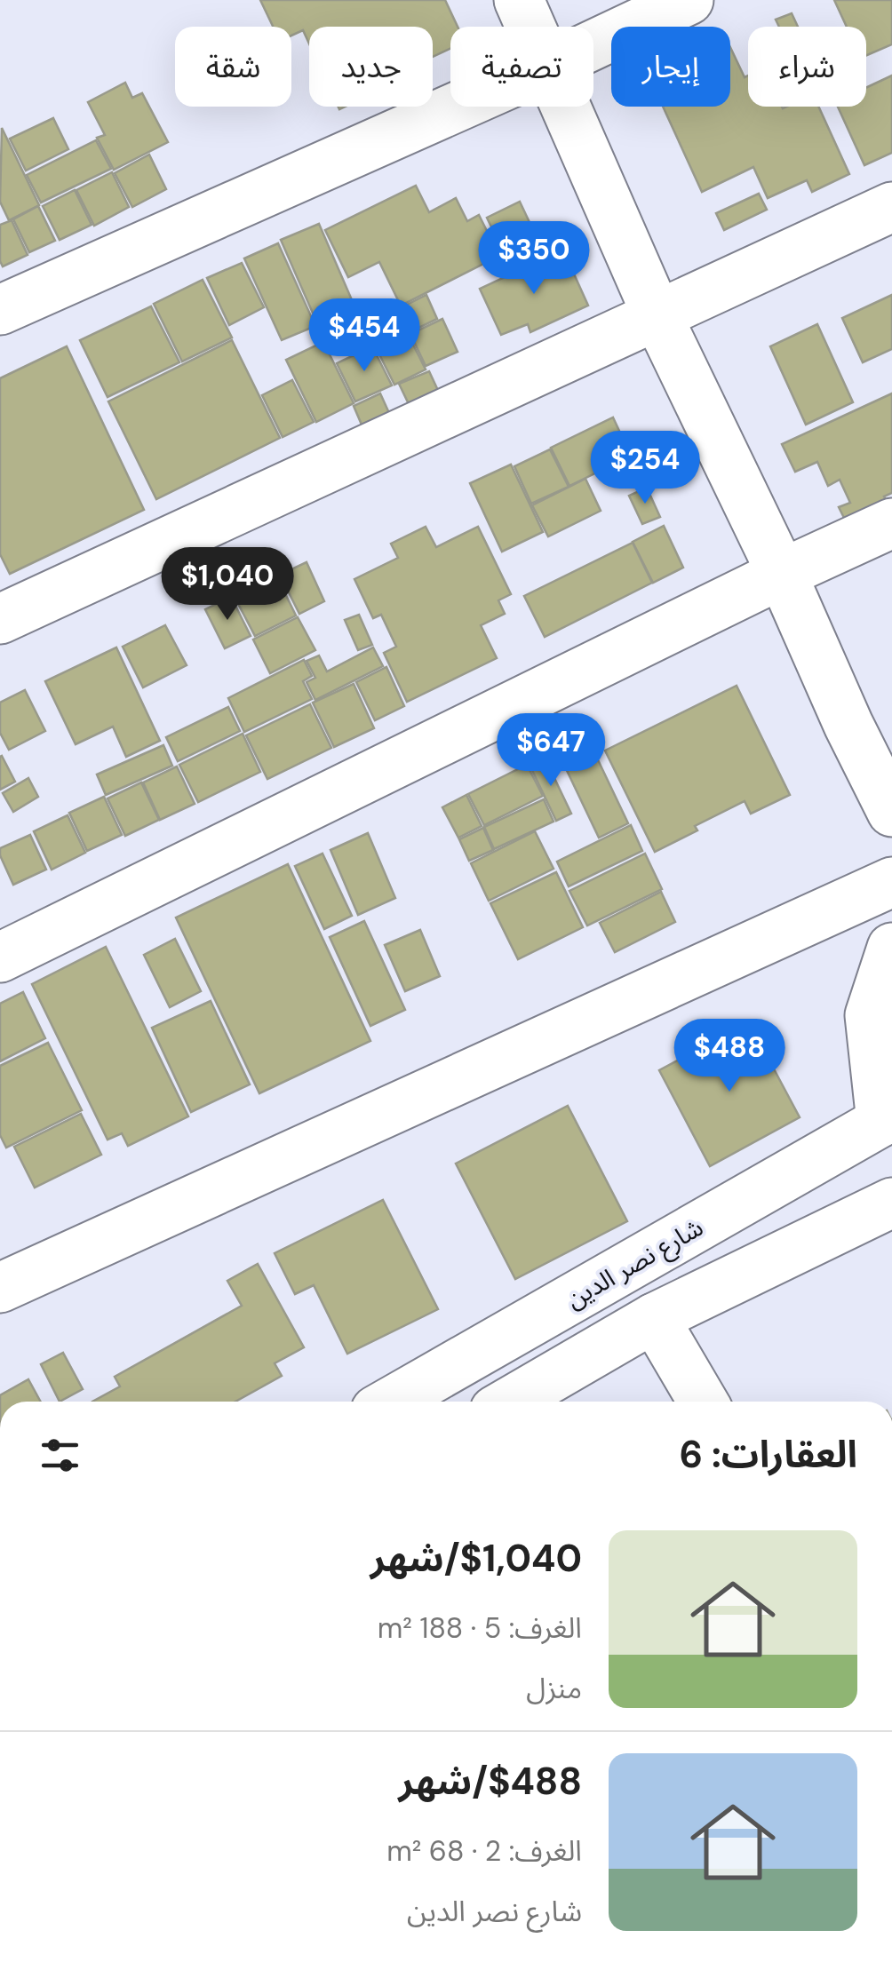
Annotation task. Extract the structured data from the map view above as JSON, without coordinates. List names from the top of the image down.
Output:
{
  "streets": {
    "street": ["شارع نصر الدين"]
  },
  "page": {
    "chip": [
      "شراء",
      "إيجار",
      "تصفية",
      "جديد",
      "شقة"
    ],
    "price": [
      "$350",
      "$454",
      "$254",
      "$1,040",
      "$647",
      "$488"
    ],
    "heading": "العقارات: 6",
    "list": [
      {
        "name": "$1,040/شهر",
        "note": "الغرف: 5 · 188 m² · منزل"
      },
      {
        "name": "$488/شهر",
        "note": "الغرف: 2 · 68 m² · شارع نصر الدين"
      }
    ]
  }
}
